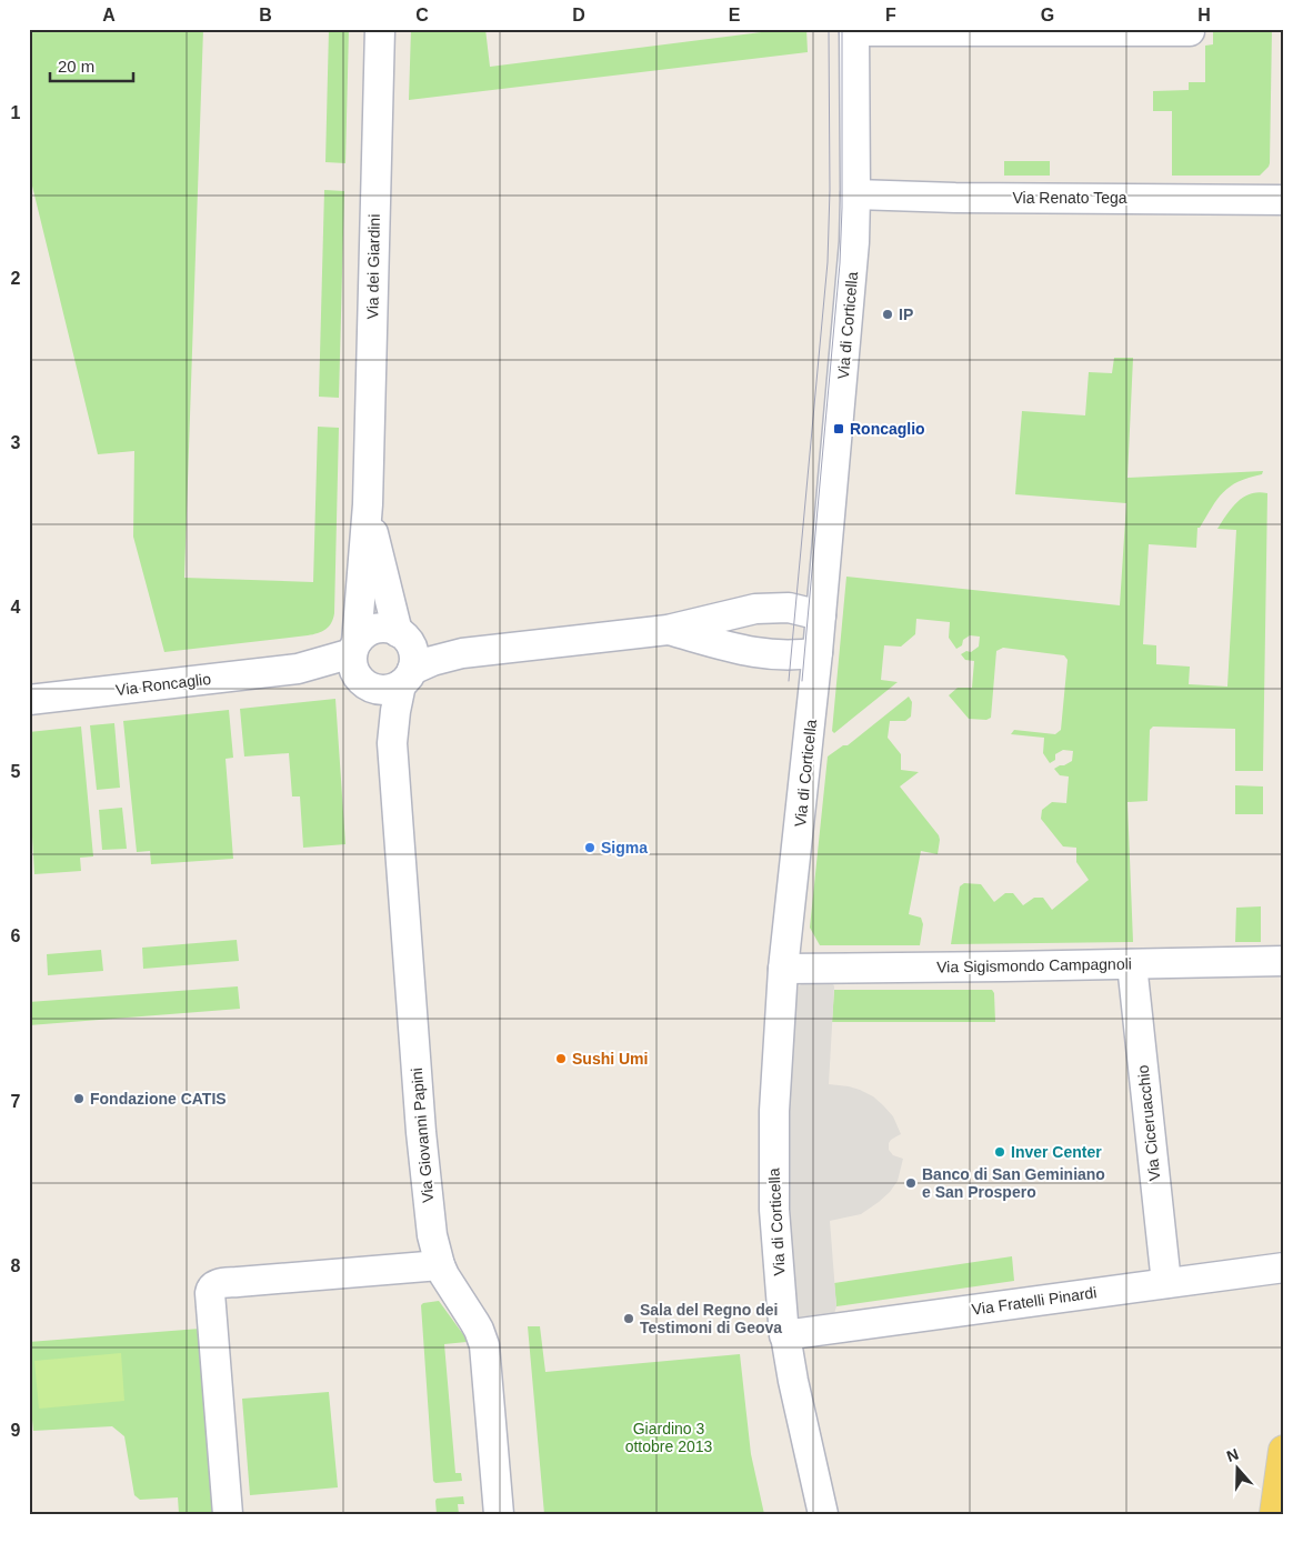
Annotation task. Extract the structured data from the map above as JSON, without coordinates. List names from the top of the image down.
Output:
{
  "streets": {
    "street": [
      "Via Renato Tega",
      "Via dei Giardini",
      "Via di Corticella",
      "Via Roncaglio",
      "Via Sigismondo Campagnoli",
      "Via Ciceruacchio",
      "Via Giovanni Papini",
      "Via Fratelli Pinardi"
    ]
  },
  "crossings": [
    ["Via Renato Tega", "Via di Corticella"],
    ["Via dei Giardini", "Via Roncaglio"],
    ["Via dei Giardini", "Via Giovanni Papini"],
    ["Via di Corticella", "Via Sigismondo Campagnoli"],
    ["Via di Corticella", "Via Fratelli Pinardi"],
    ["Via Roncaglio", "Via Giovanni Papini"],
    ["Via Sigismondo Campagnoli", "Via Ciceruacchio"],
    ["Via Ciceruacchio", "Via Fratelli Pinardi"]
  ],
  "parks": ["Giardino 3 ottobre 2013"],
  "places": {
    "other": [
      "IP",
      "Sigma",
      "Sushi Umi",
      "Fondazione CATIS",
      "Inver Center",
      "Banco di San Geminiano e San Prospero",
      "Sala del Regno dei Testimoni di Geova"
    ],
    "transit": ["Roncaglio"]
  },
  "scale_bar": "20 m",
  "north": "top",
  "grid": {
    "columns": [
      "A",
      "B",
      "C",
      "D",
      "E",
      "F",
      "G",
      "H"
    ],
    "rows": [
      "1",
      "2",
      "3",
      "4",
      "5",
      "6",
      "7",
      "8",
      "9"
    ]
  }
}
